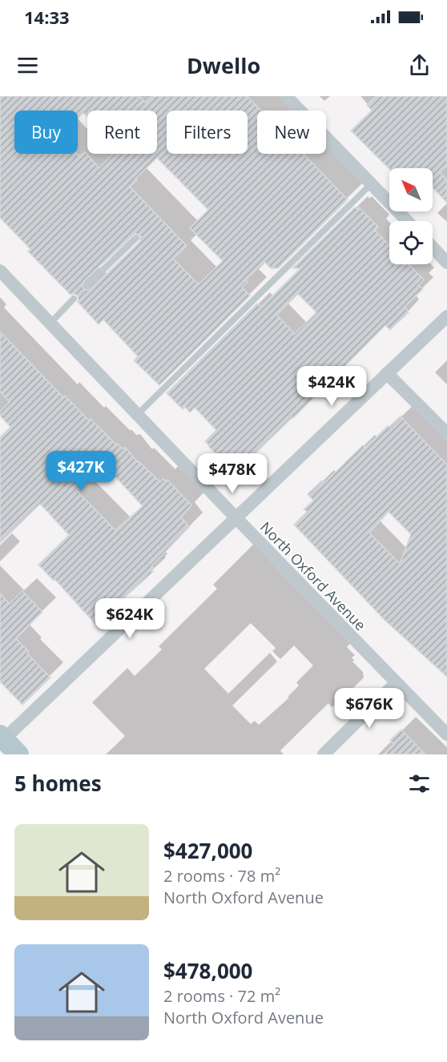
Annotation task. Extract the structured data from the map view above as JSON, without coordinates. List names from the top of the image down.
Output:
{
  "streets": {
    "street": ["North Oxford Avenue"]
  },
  "north": "top left",
  "page": {
    "status": "14:33",
    "header": "Dwello",
    "chip": [
      "Buy",
      "Rent",
      "Filters",
      "New"
    ],
    "price": [
      "$424K",
      "$427K",
      "$478K",
      "$624K",
      "$676K"
    ],
    "heading": "5 homes",
    "list": [
      {
        "name": "$427,000",
        "note": "2 rooms · 78 m² · North Oxford Avenue"
      },
      {
        "name": "$478,000",
        "note": "2 rooms · 72 m² · North Oxford Avenue"
      }
    ]
  }
}
